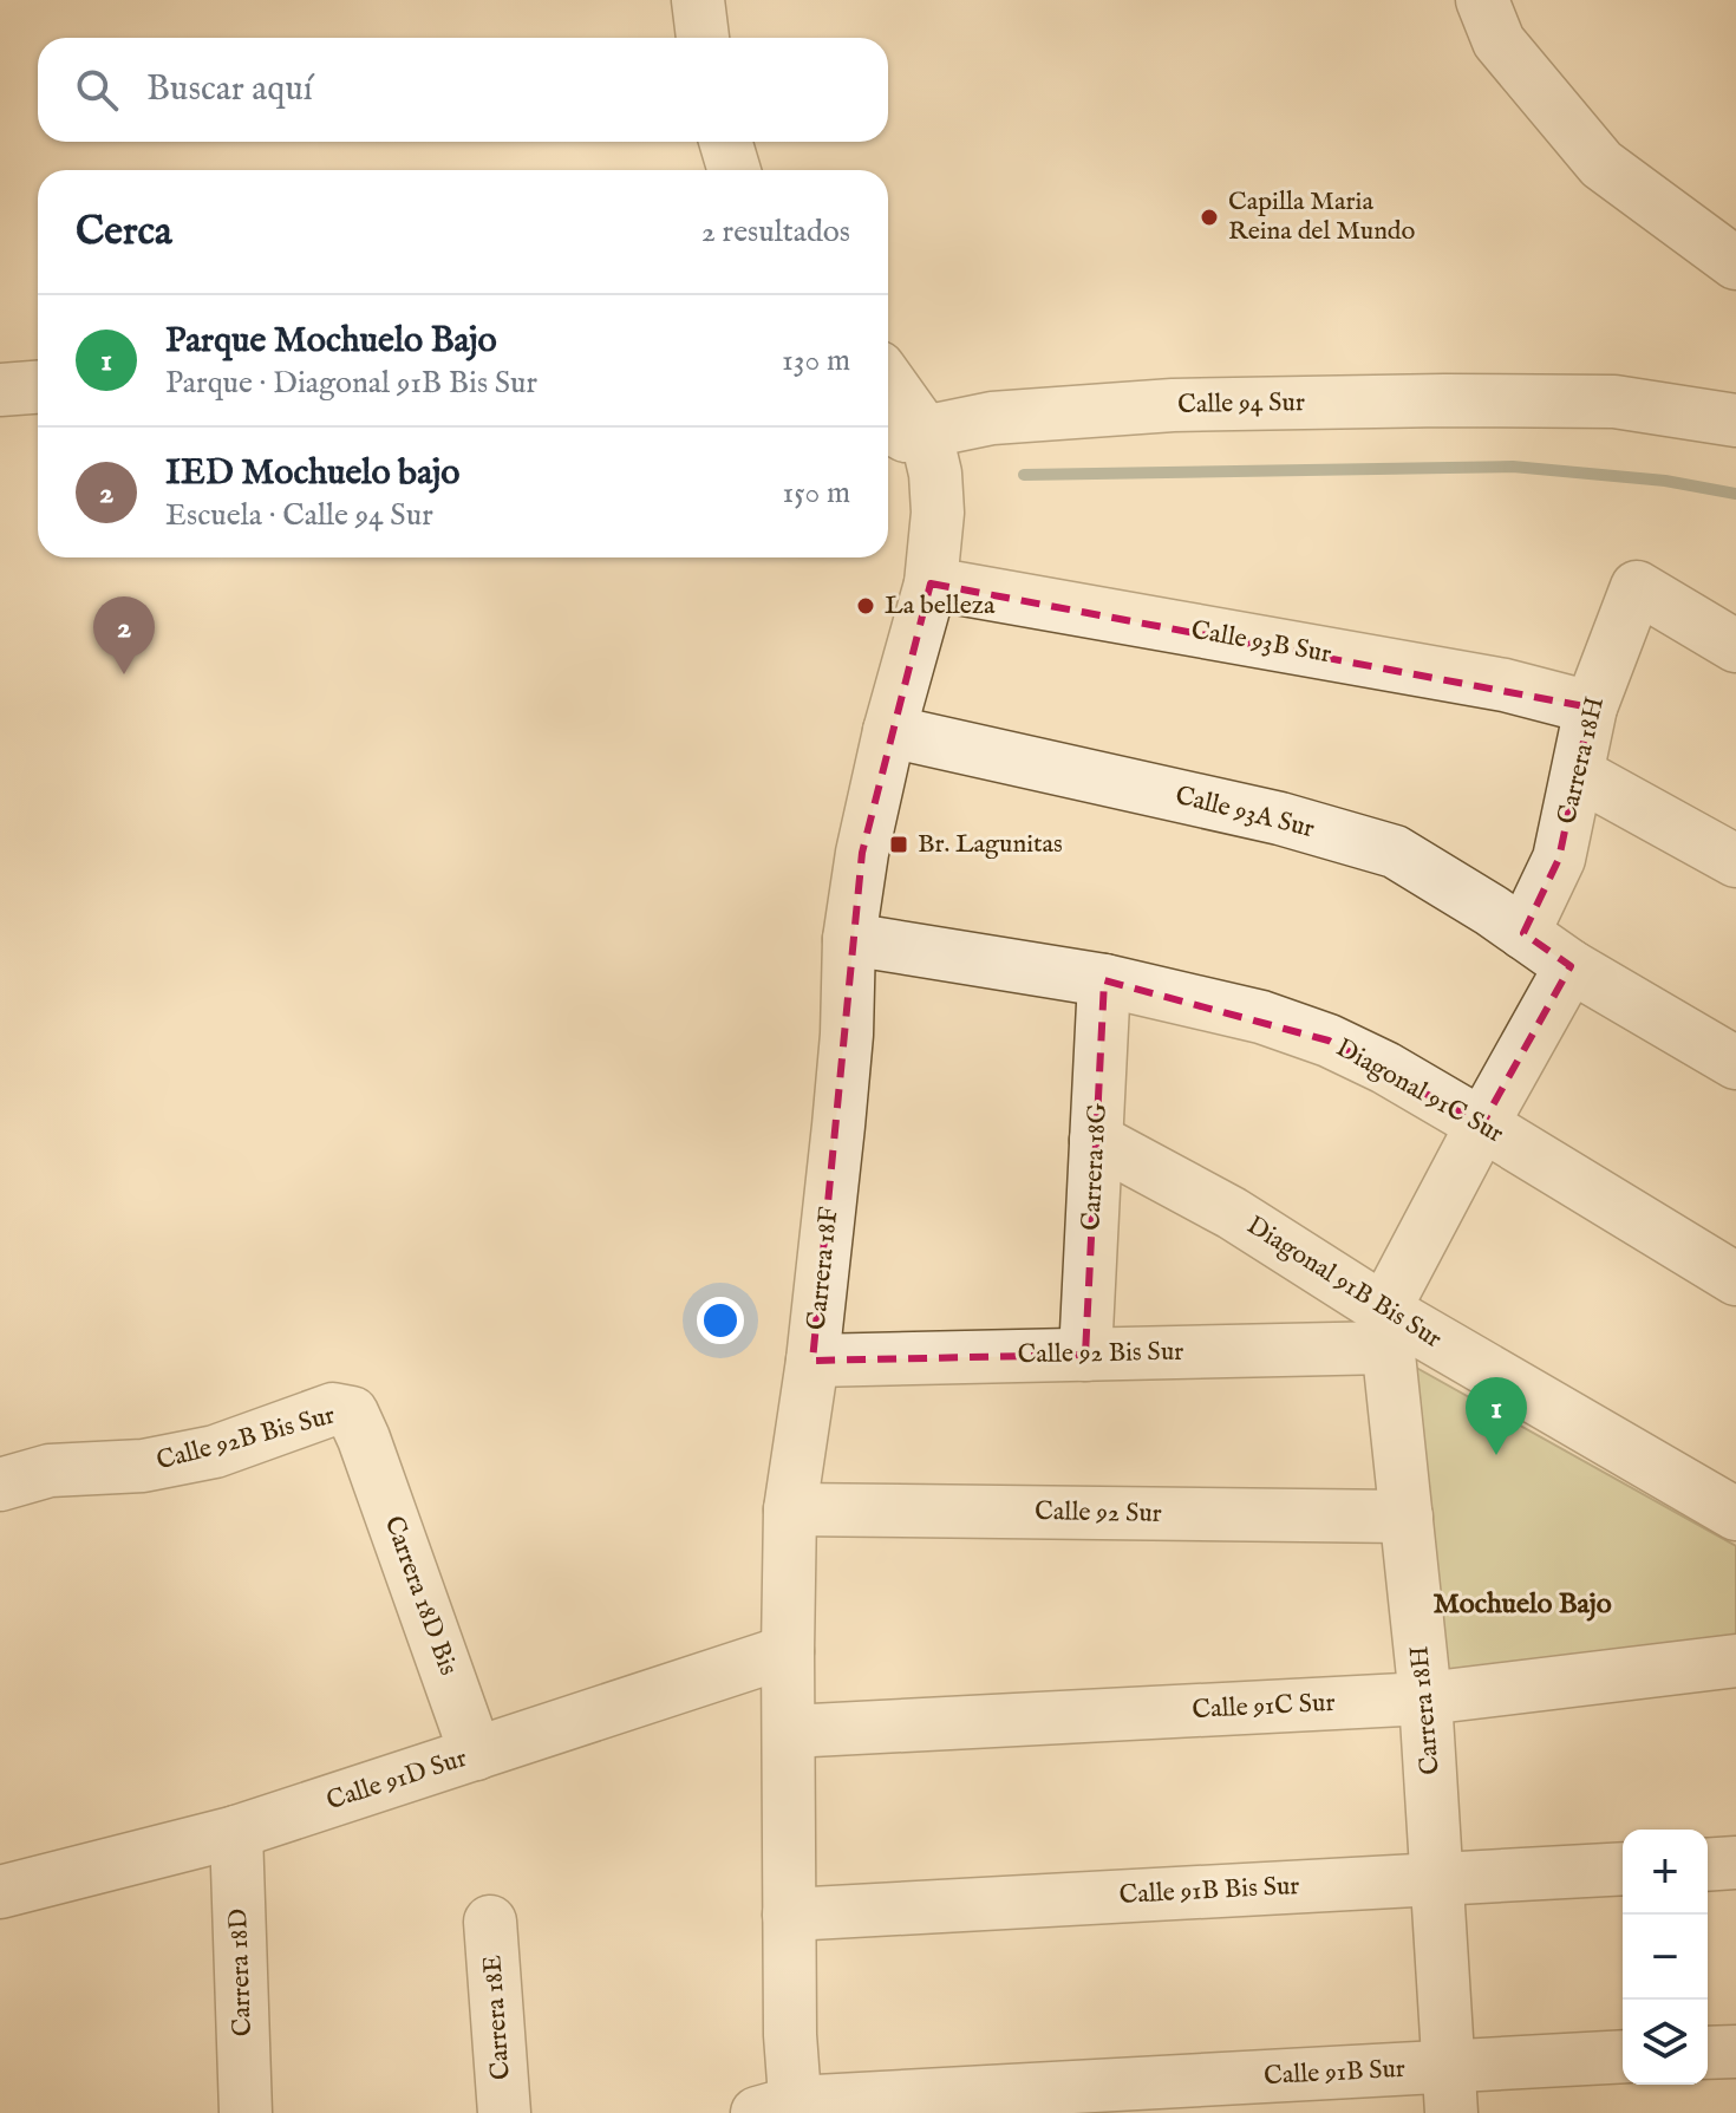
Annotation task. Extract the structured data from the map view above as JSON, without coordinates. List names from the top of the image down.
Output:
{
  "streets": {
    "street": [
      "Calle 94 Sur",
      "Calle 93B Sur",
      "Carrera 18H",
      "Calle 93A Sur",
      "Diagonal 91C Sur",
      "Carrera 18G",
      "Carrera 18F",
      "Diagonal 91B Bis Sur",
      "Calle 92 Bis Sur",
      "Calle 92B Bis Sur",
      "Calle 92 Sur",
      "Carrera 18D Bis",
      "Calle 91C Sur",
      "Calle 91D Sur",
      "Calle 91B Bis Sur",
      "Carrera 18D",
      "Carrera 18E",
      "Calle 91B Sur"
    ]
  },
  "crossings": [
    ["Calle 94 Sur", "Carrera 18F"],
    ["Calle 93B Sur", "Carrera 18H"],
    ["Calle 93B Sur", "Carrera 18F"],
    ["Carrera 18H", "Calle 93A Sur"],
    ["Carrera 18H", "Diagonal 91B Bis Sur"],
    ["Carrera 18H", "Calle 92 Bis Sur"],
    ["Carrera 18H", "Calle 92 Sur"],
    ["Carrera 18H", "Calle 91C Sur"],
    ["Carrera 18H", "Calle 91B Bis Sur"],
    ["Carrera 18H", "Calle 91B Sur"],
    ["Calle 93A Sur", "Carrera 18F"],
    ["Diagonal 91C Sur", "Carrera 18G"],
    ["Diagonal 91C Sur", "Carrera 18F"],
    ["Carrera 18G", "Diagonal 91B Bis Sur"],
    ["Carrera 18G", "Calle 92 Bis Sur"],
    ["Carrera 18F", "Calle 92 Bis Sur"],
    ["Carrera 18F", "Calle 92 Sur"],
    ["Carrera 18F", "Calle 91C Sur"],
    ["Carrera 18F", "Calle 91D Sur"],
    ["Carrera 18F", "Calle 91B Bis Sur"],
    ["Carrera 18F", "Calle 91B Sur"],
    ["Diagonal 91B Bis Sur", "Calle 92 Bis Sur"],
    ["Calle 92B Bis Sur", "Carrera 18D Bis"],
    ["Carrera 18D Bis", "Calle 91D Sur"],
    ["Calle 91D Sur", "Carrera 18D"]
  ],
  "districts": ["Mochuelo Bajo"],
  "places": {
    "other": ["Capilla Maria Reina del Mundo", "La belleza"],
    "transit": ["Br. Lagunitas"]
  },
  "page": {
    "search": "Buscar aquí",
    "heading": ["Cerca", "2 resultados"],
    "list": [
      {
        "mark": "1",
        "name": "Parque Mochuelo Bajo",
        "note": "Parque · Diagonal 91B Bis Sur",
        "value": "130 m"
      },
      {
        "mark": "2",
        "name": "IED Mochuelo bajo",
        "note": "Escuela · Calle 94 Sur",
        "value": "150 m"
      }
    ],
    "pins": ["2", "1"],
    "map_buttons": ["+", "−"]
  }
}
